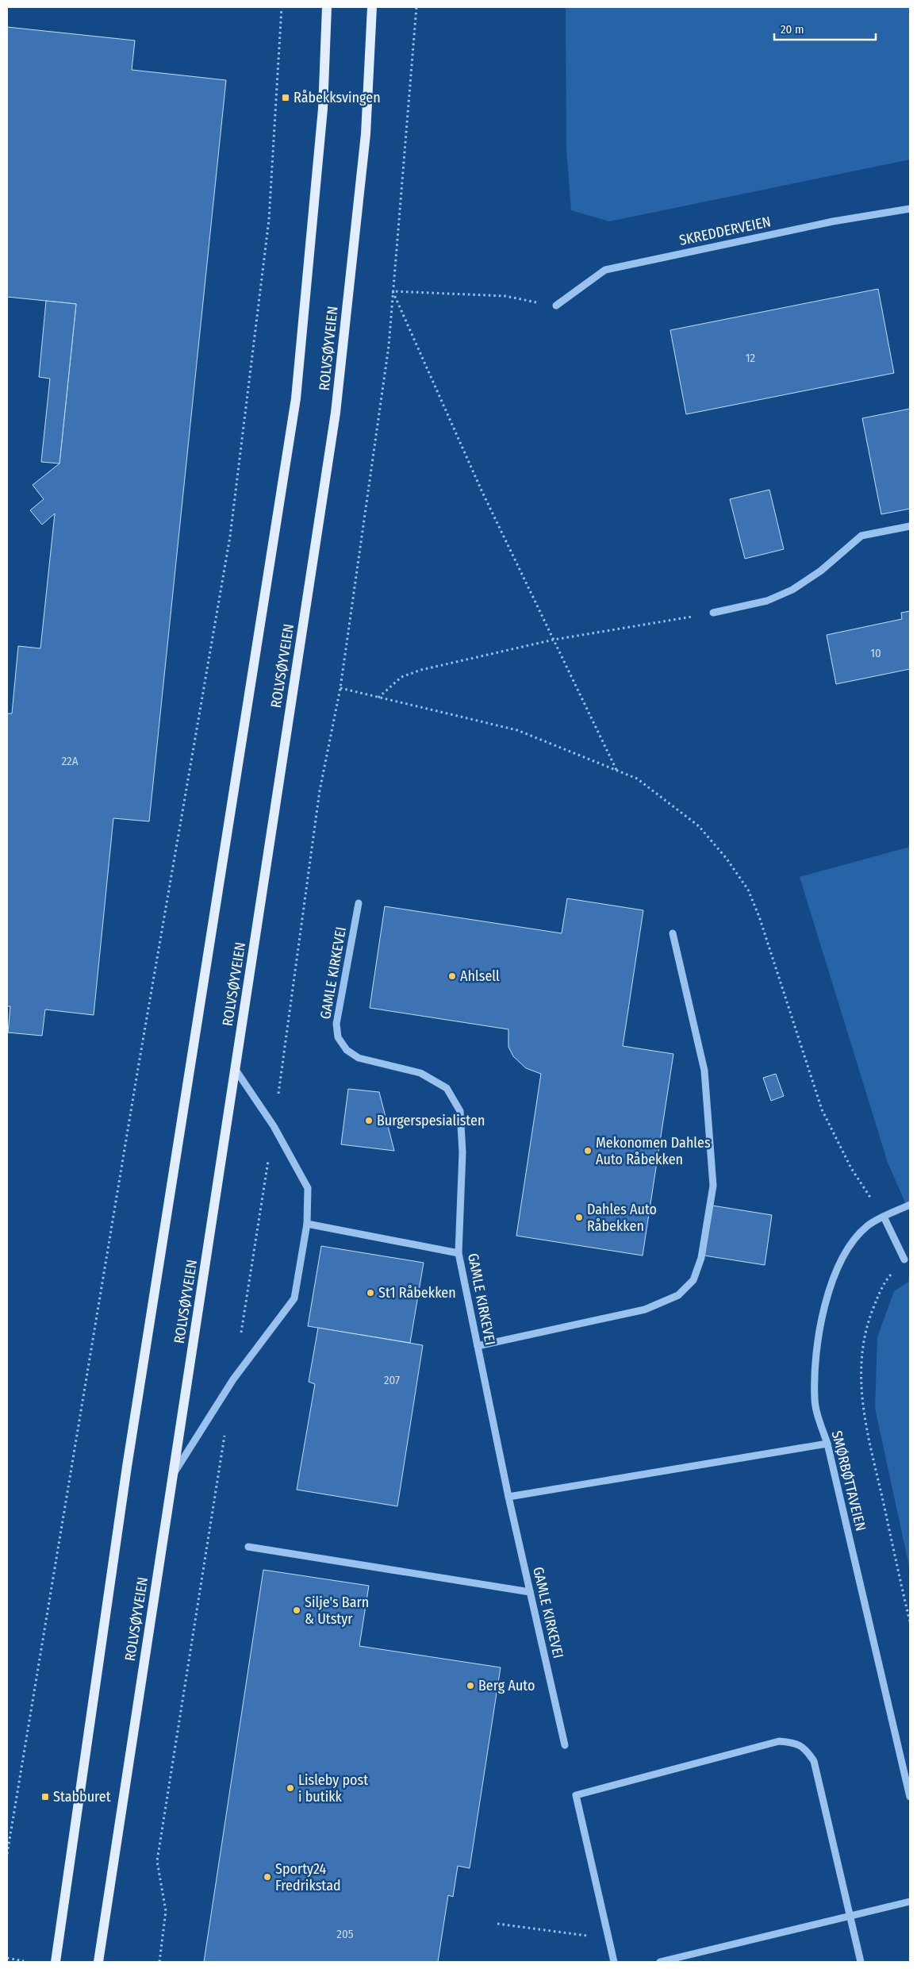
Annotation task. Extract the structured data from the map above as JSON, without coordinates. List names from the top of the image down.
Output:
{
  "streets": {
    "main road": ["ROLVSØYVEIEN"],
    "street": ["SKREDDERVEIEN", "GAMLE KIRKEVEI", "SMØRBØTTAVEIEN"]
  },
  "places": {
    "transit": ["Råbekksvingen", "Stabburet"],
    "other": [
      "Ahlsell",
      "Burgerspesialisten",
      "Mekonomen Dahles Auto Råbekken",
      "Dahles Auto Råbekken",
      "St1 Råbekken",
      "Silje's Barn & Utstyr",
      "Berg Auto",
      "Lisleby post i butikk",
      "Sporty24 Fredrikstad"
    ]
  },
  "house_numbers": [
    "12",
    "10",
    "22A",
    "207",
    "205"
  ],
  "scale_bar": "20 m"
}
